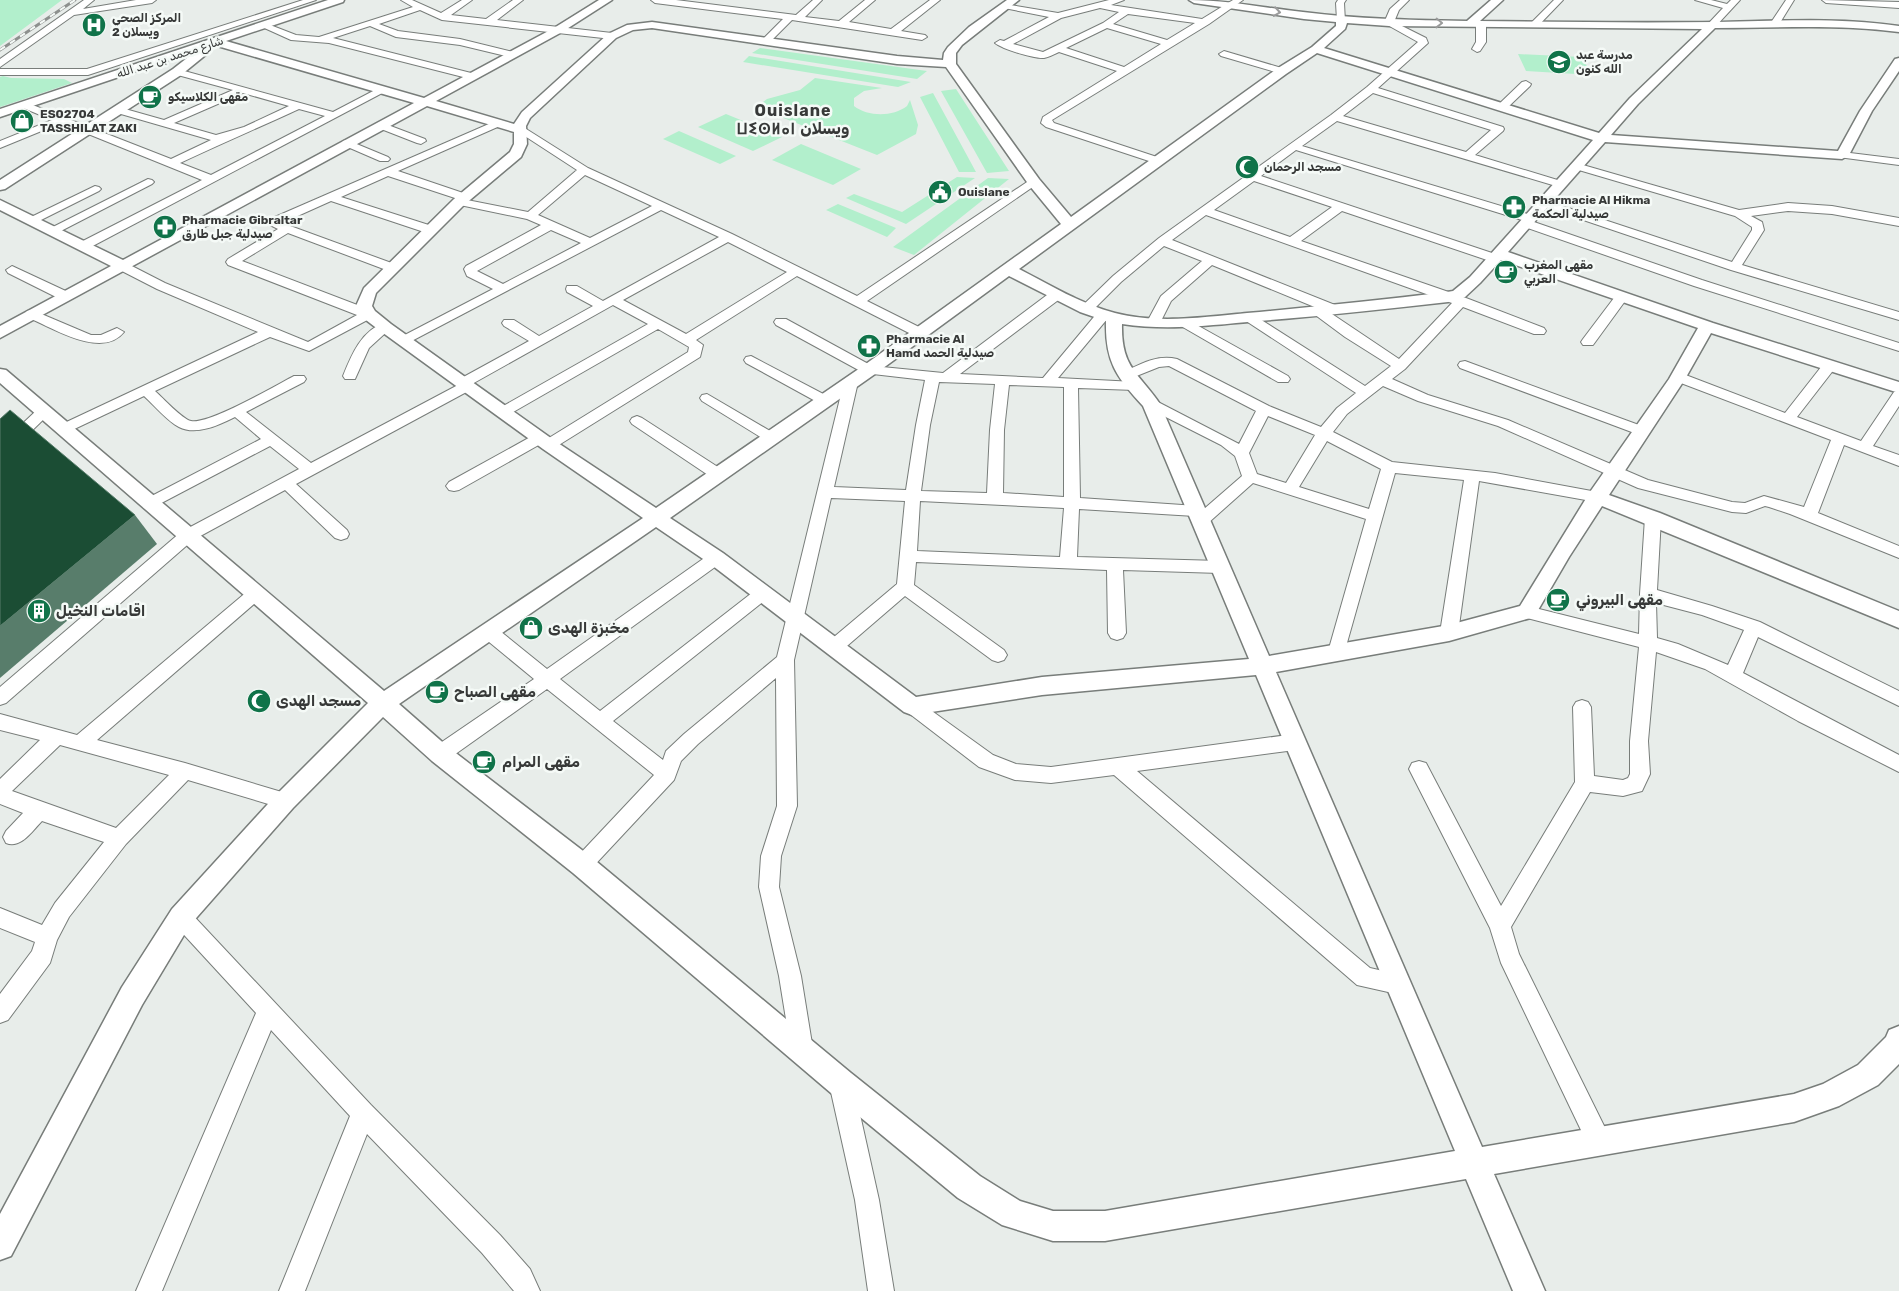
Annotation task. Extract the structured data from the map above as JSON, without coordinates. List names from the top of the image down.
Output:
{
  "streets": {
    "street": ["شارع محمد بن عبد الله"]
  },
  "districts": ["Ouislane ⵡⵉⵙⵍⴰⵏ ويسلان"],
  "places": {
    "hospital": ["المركز الصحي ويسلان 2"],
    "school or university": ["مدرسة عبد الله كنون"],
    "cafe": [
      "مقهى الكلاسيكو",
      "مقهى المغرب العربي",
      "مقهى البيروني",
      "مقهى الصباح",
      "مقهى المرام"
    ],
    "shop": ["ES02704 TASSHILAT ZAKI", "مخبزة الهدى"],
    "mosque": ["مسجد الرحمان", "مسجد الهدى"],
    "public building": ["Ouislane"],
    "pharmacy": ["Pharmacie Al Hikma صيدلية الحكمة", "Pharmacie Gibraltar صيدلية جبل طارق", "Pharmacie Al Hamd صيدلية الحمد"],
    "building": ["اقامات النخيل"]
  }
}
